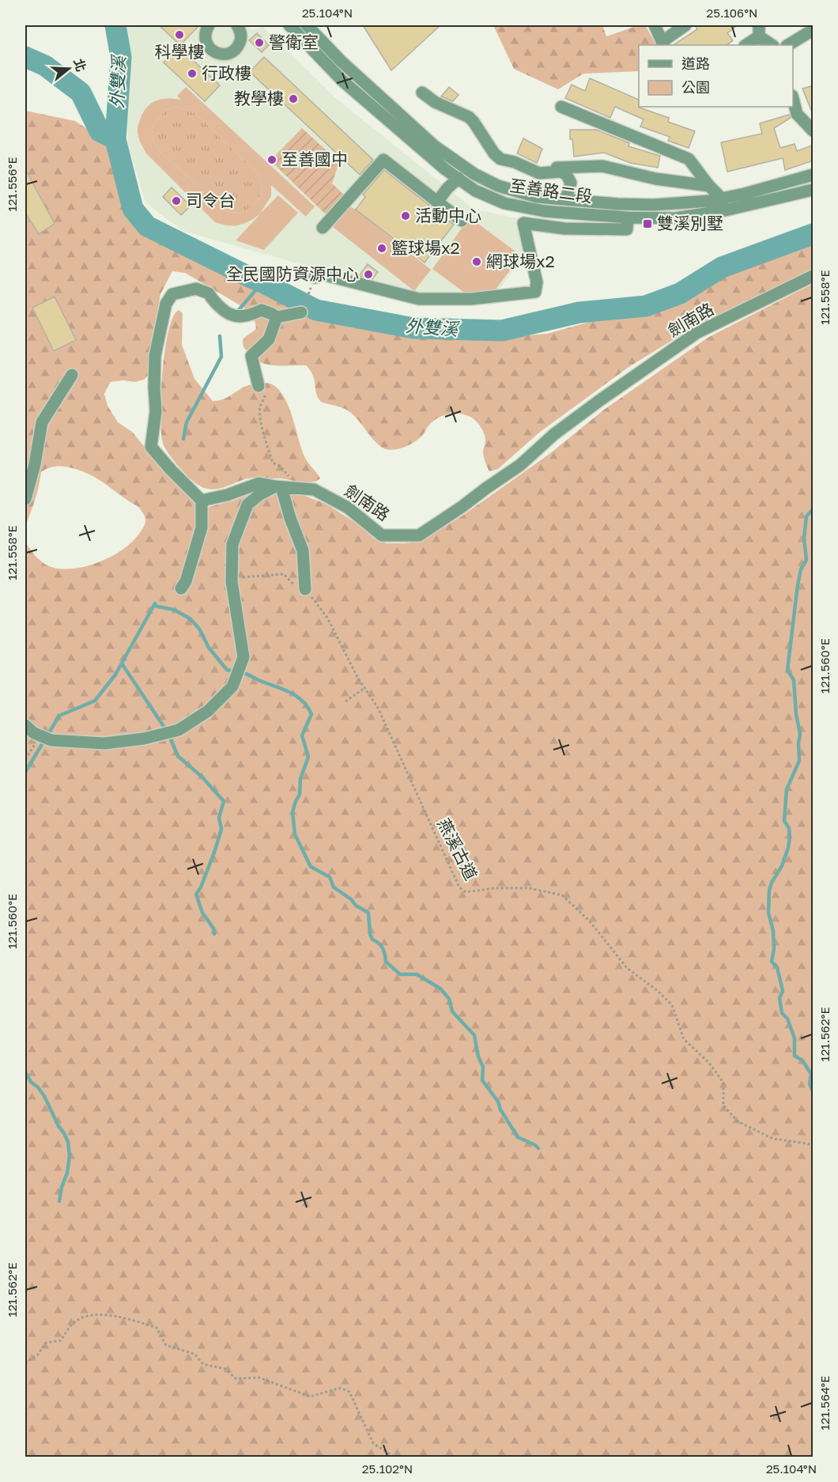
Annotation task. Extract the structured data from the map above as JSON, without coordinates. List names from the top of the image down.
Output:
{
  "streets": {
    "street": ["至善路二段", "劍南路"],
    "path": ["燕溪古道"]
  },
  "water": ["外雙溪"],
  "places": {
    "other": [
      "科學樓",
      "警衛室",
      "行政樓",
      "教學樓",
      "至善國中",
      "司令台",
      "活動中心",
      "籃球場x2",
      "網球場x2",
      "全民國防資源中心"
    ],
    "transit": ["雙溪別墅"]
  },
  "legend": ["道路", "公園"],
  "north": "right",
  "coordinates": [
    "25.104°N",
    "25.106°N",
    "121.556°E",
    "121.558°E",
    "121.560°E",
    "121.562°E",
    "121.564°E",
    "25.102°N"
  ]
}
